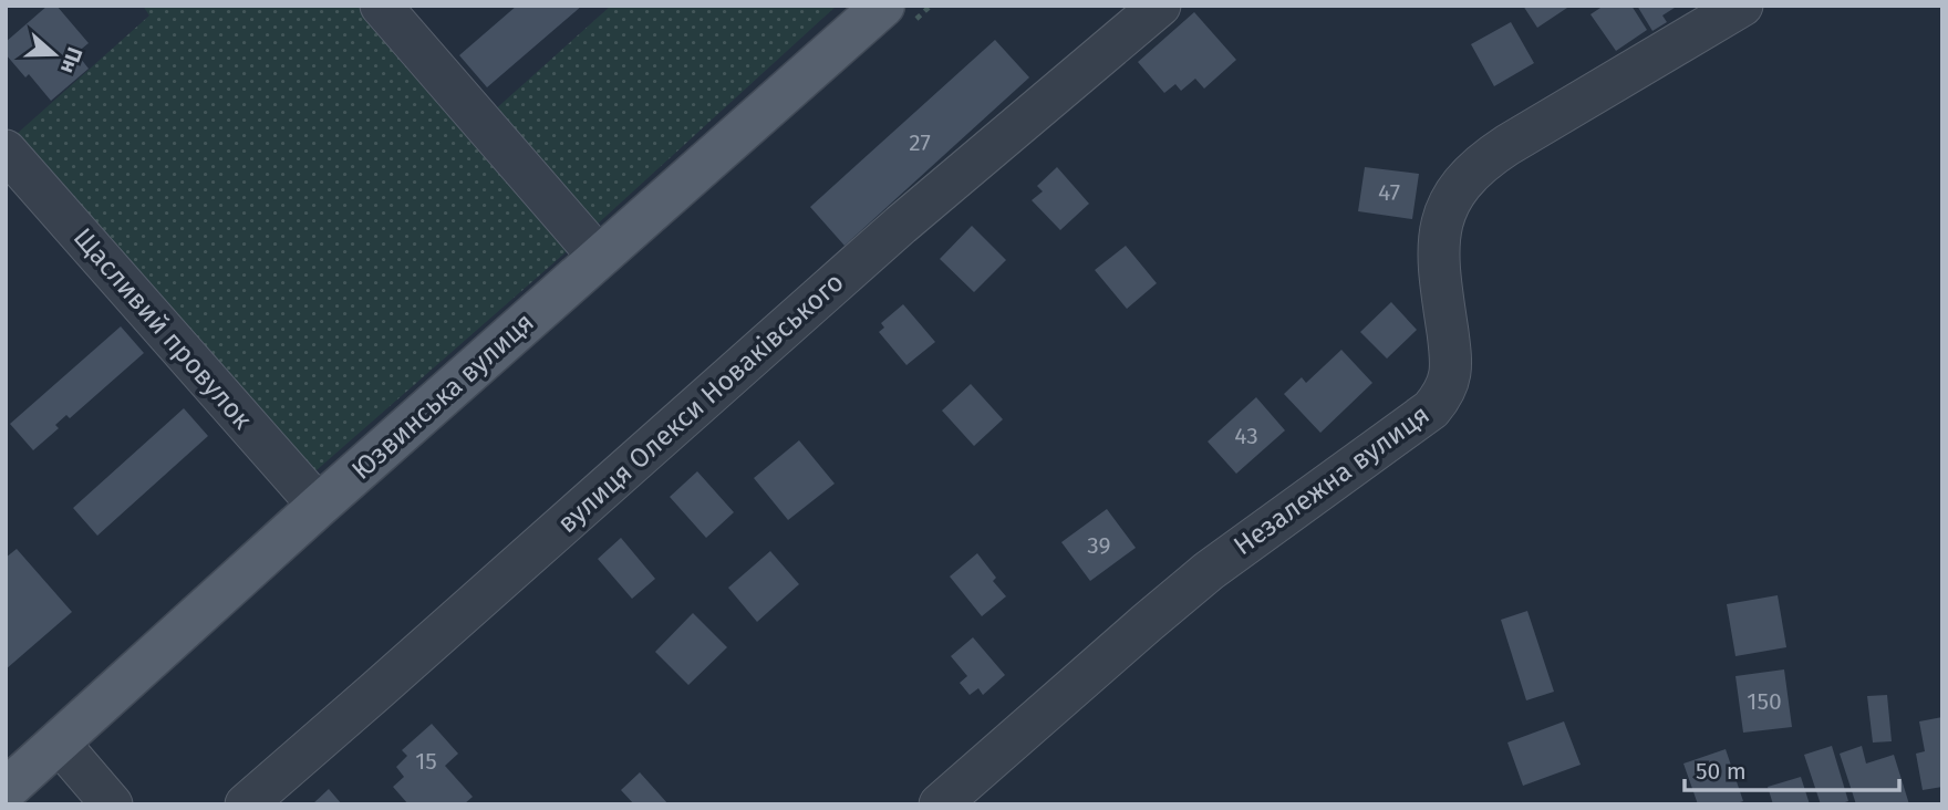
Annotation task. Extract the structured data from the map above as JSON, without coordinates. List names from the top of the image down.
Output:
{
  "streets": {
    "main road": ["Юзвинська вулиця"],
    "street": ["Щасливий провулок", "вулиця Олекси Новаківського", "Незалежна вулиця"]
  },
  "crossings": [
    ["Щасливий провулок", "Юзвинська вулиця"]
  ],
  "house_numbers": [
    "27",
    "47",
    "43",
    "39",
    "150",
    "15"
  ],
  "scale_bar": "50 m",
  "north": "right"
}
